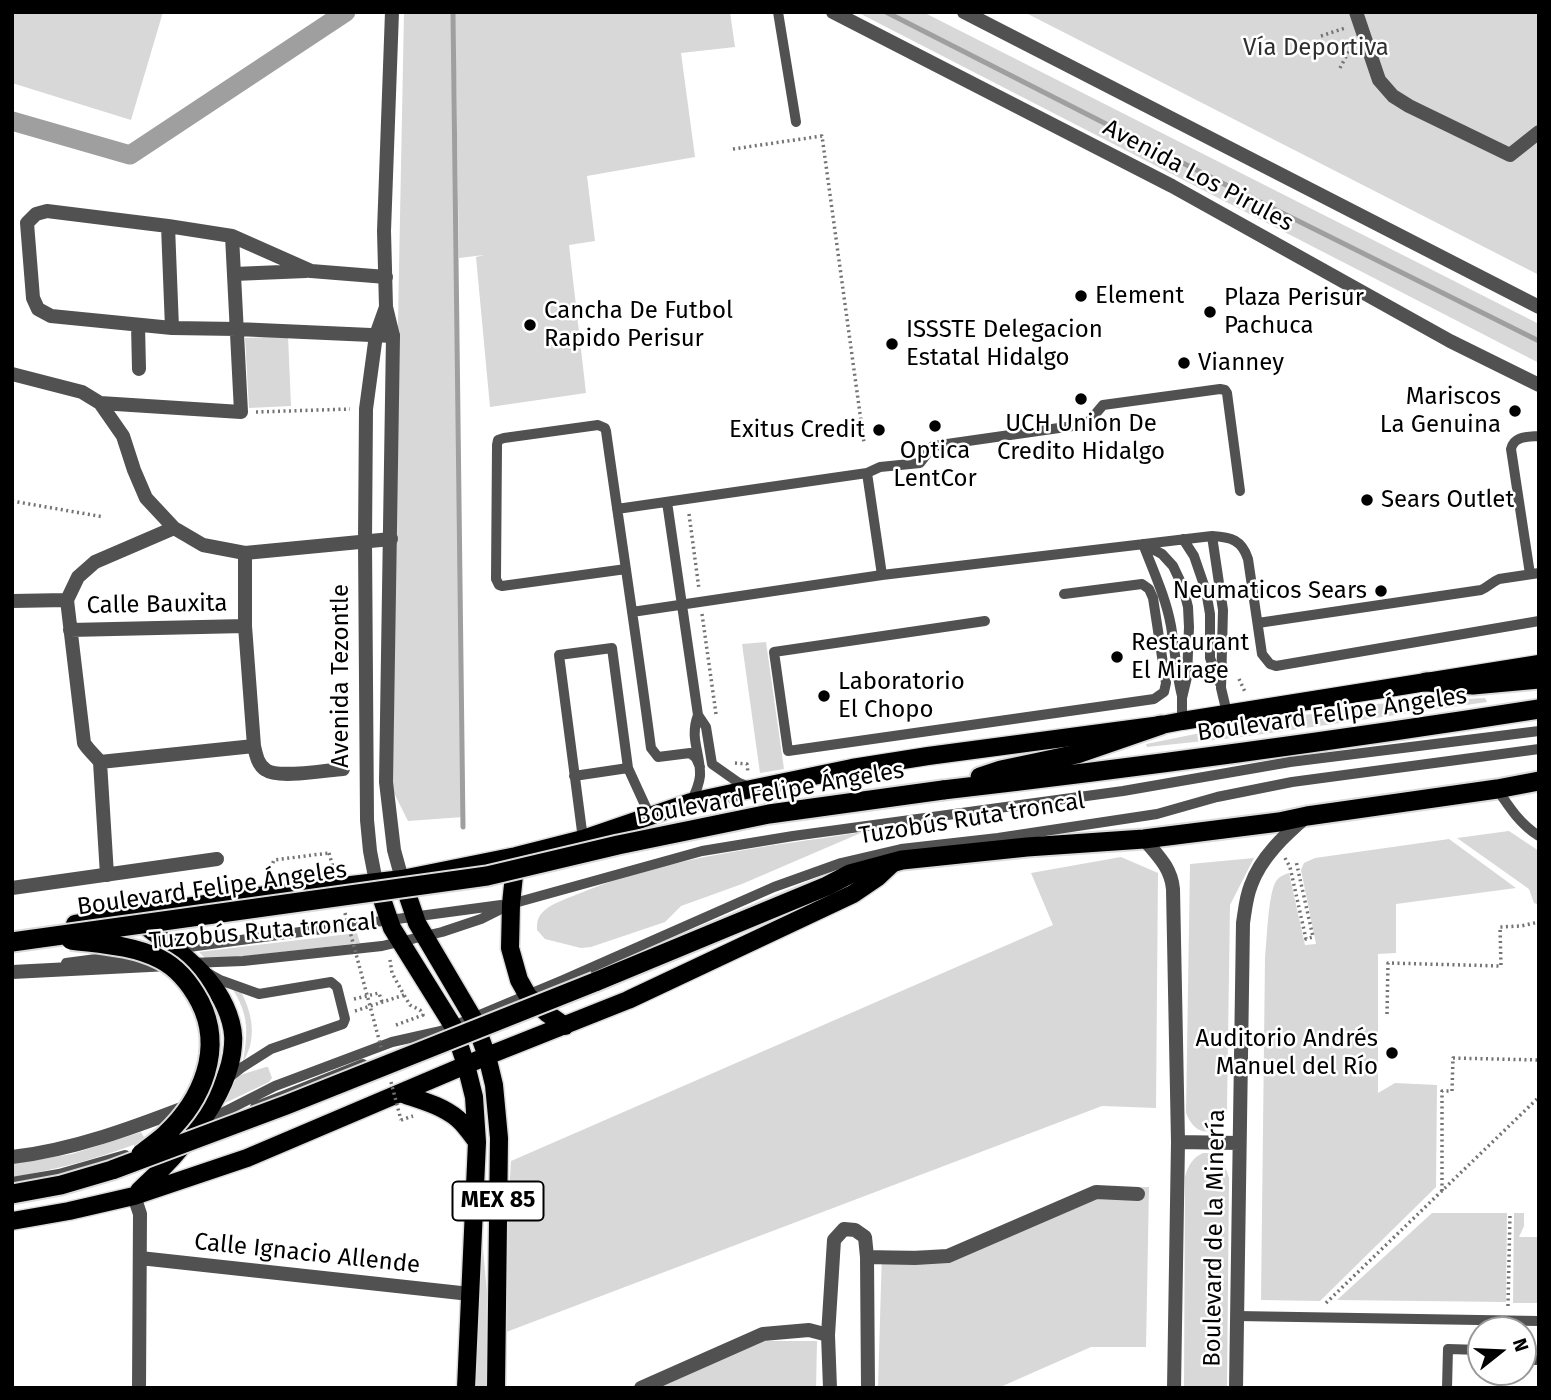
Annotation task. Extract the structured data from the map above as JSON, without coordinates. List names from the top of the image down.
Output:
{
  "streets": {
    "highway": ["Boulevard Felipe Ángeles"],
    "main road": ["Avenida Tezontle", "MEX 85"],
    "street": [
      "Avenida Los Pirules",
      "Calle Bauxita",
      "Tuzobús Ruta troncal",
      "Boulevard de la Minería",
      "Calle Ignacio Allende"
    ]
  },
  "crossings": [
    ["Avenida Tezontle", "Boulevard Felipe Ángeles"],
    ["Avenida Tezontle", "Tuzobús Ruta troncal"],
    ["Avenida Tezontle", "MEX 85"],
    ["Tuzobús Ruta troncal", "MEX 85"],
    ["MEX 85", "Calle Ignacio Allende"]
  ],
  "parks": ["Vía Deportiva"],
  "places": [
    "Element",
    "Plaza Perisur Pachuca",
    "Cancha De Futbol Rapido Perisur",
    "ISSSTE Delegacion Estatal Hidalgo",
    "Vianney",
    "UCH Union De Credito Hidalgo",
    "Mariscos La Genuina",
    "Optica LentCor",
    "Exitus Credit",
    "Sears Outlet",
    "Neumaticos Sears",
    "Restaurant El Mirage",
    "Laboratorio El Chopo",
    "Auditorio Andrés Manuel del Río"
  ],
  "north": "right"
}
